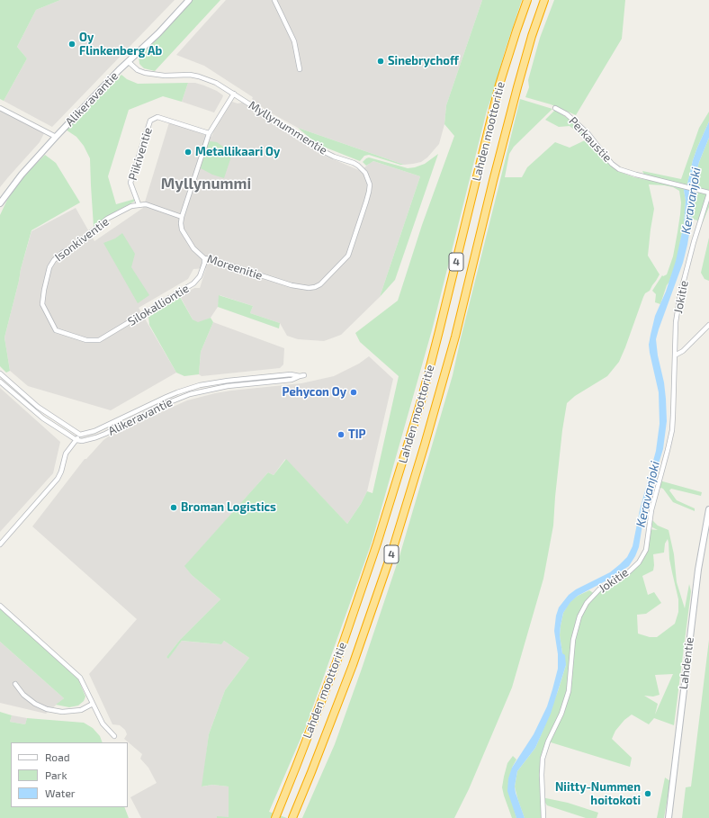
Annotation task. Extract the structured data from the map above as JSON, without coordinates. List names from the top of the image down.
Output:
{
  "streets": {
    "highway": ["Lahden moottoritie", "4"],
    "main road": ["Alikeravantie", "Lahdentie"],
    "street": [
      "Myllynummentie",
      "Perkaustie",
      "Piikiventie",
      "Isonkiventie",
      "Moreenitie",
      "Jokitie",
      "Silokalliontie"
    ]
  },
  "crossings": [
    ["Alikeravantie", "Myllynummentie"],
    ["Myllynummentie", "Moreenitie"],
    ["Perkaustie", "Jokitie"],
    ["Piikiventie", "Isonkiventie"],
    ["Piikiventie", "Moreenitie"],
    ["Isonkiventie", "Silokalliontie"],
    ["Moreenitie", "Silokalliontie"]
  ],
  "districts": ["Myllynummi"],
  "water": ["Keravanjoki"],
  "places": [
    "Oy Flinkenberg Ab",
    "Sinebrychoff",
    "Metallikaari Oy",
    "Pehycon Oy",
    "TIP",
    "Broman Logistics",
    "Niitty-Nummen hoitokoti"
  ],
  "legend": ["Road", "Park", "Water"]
}
